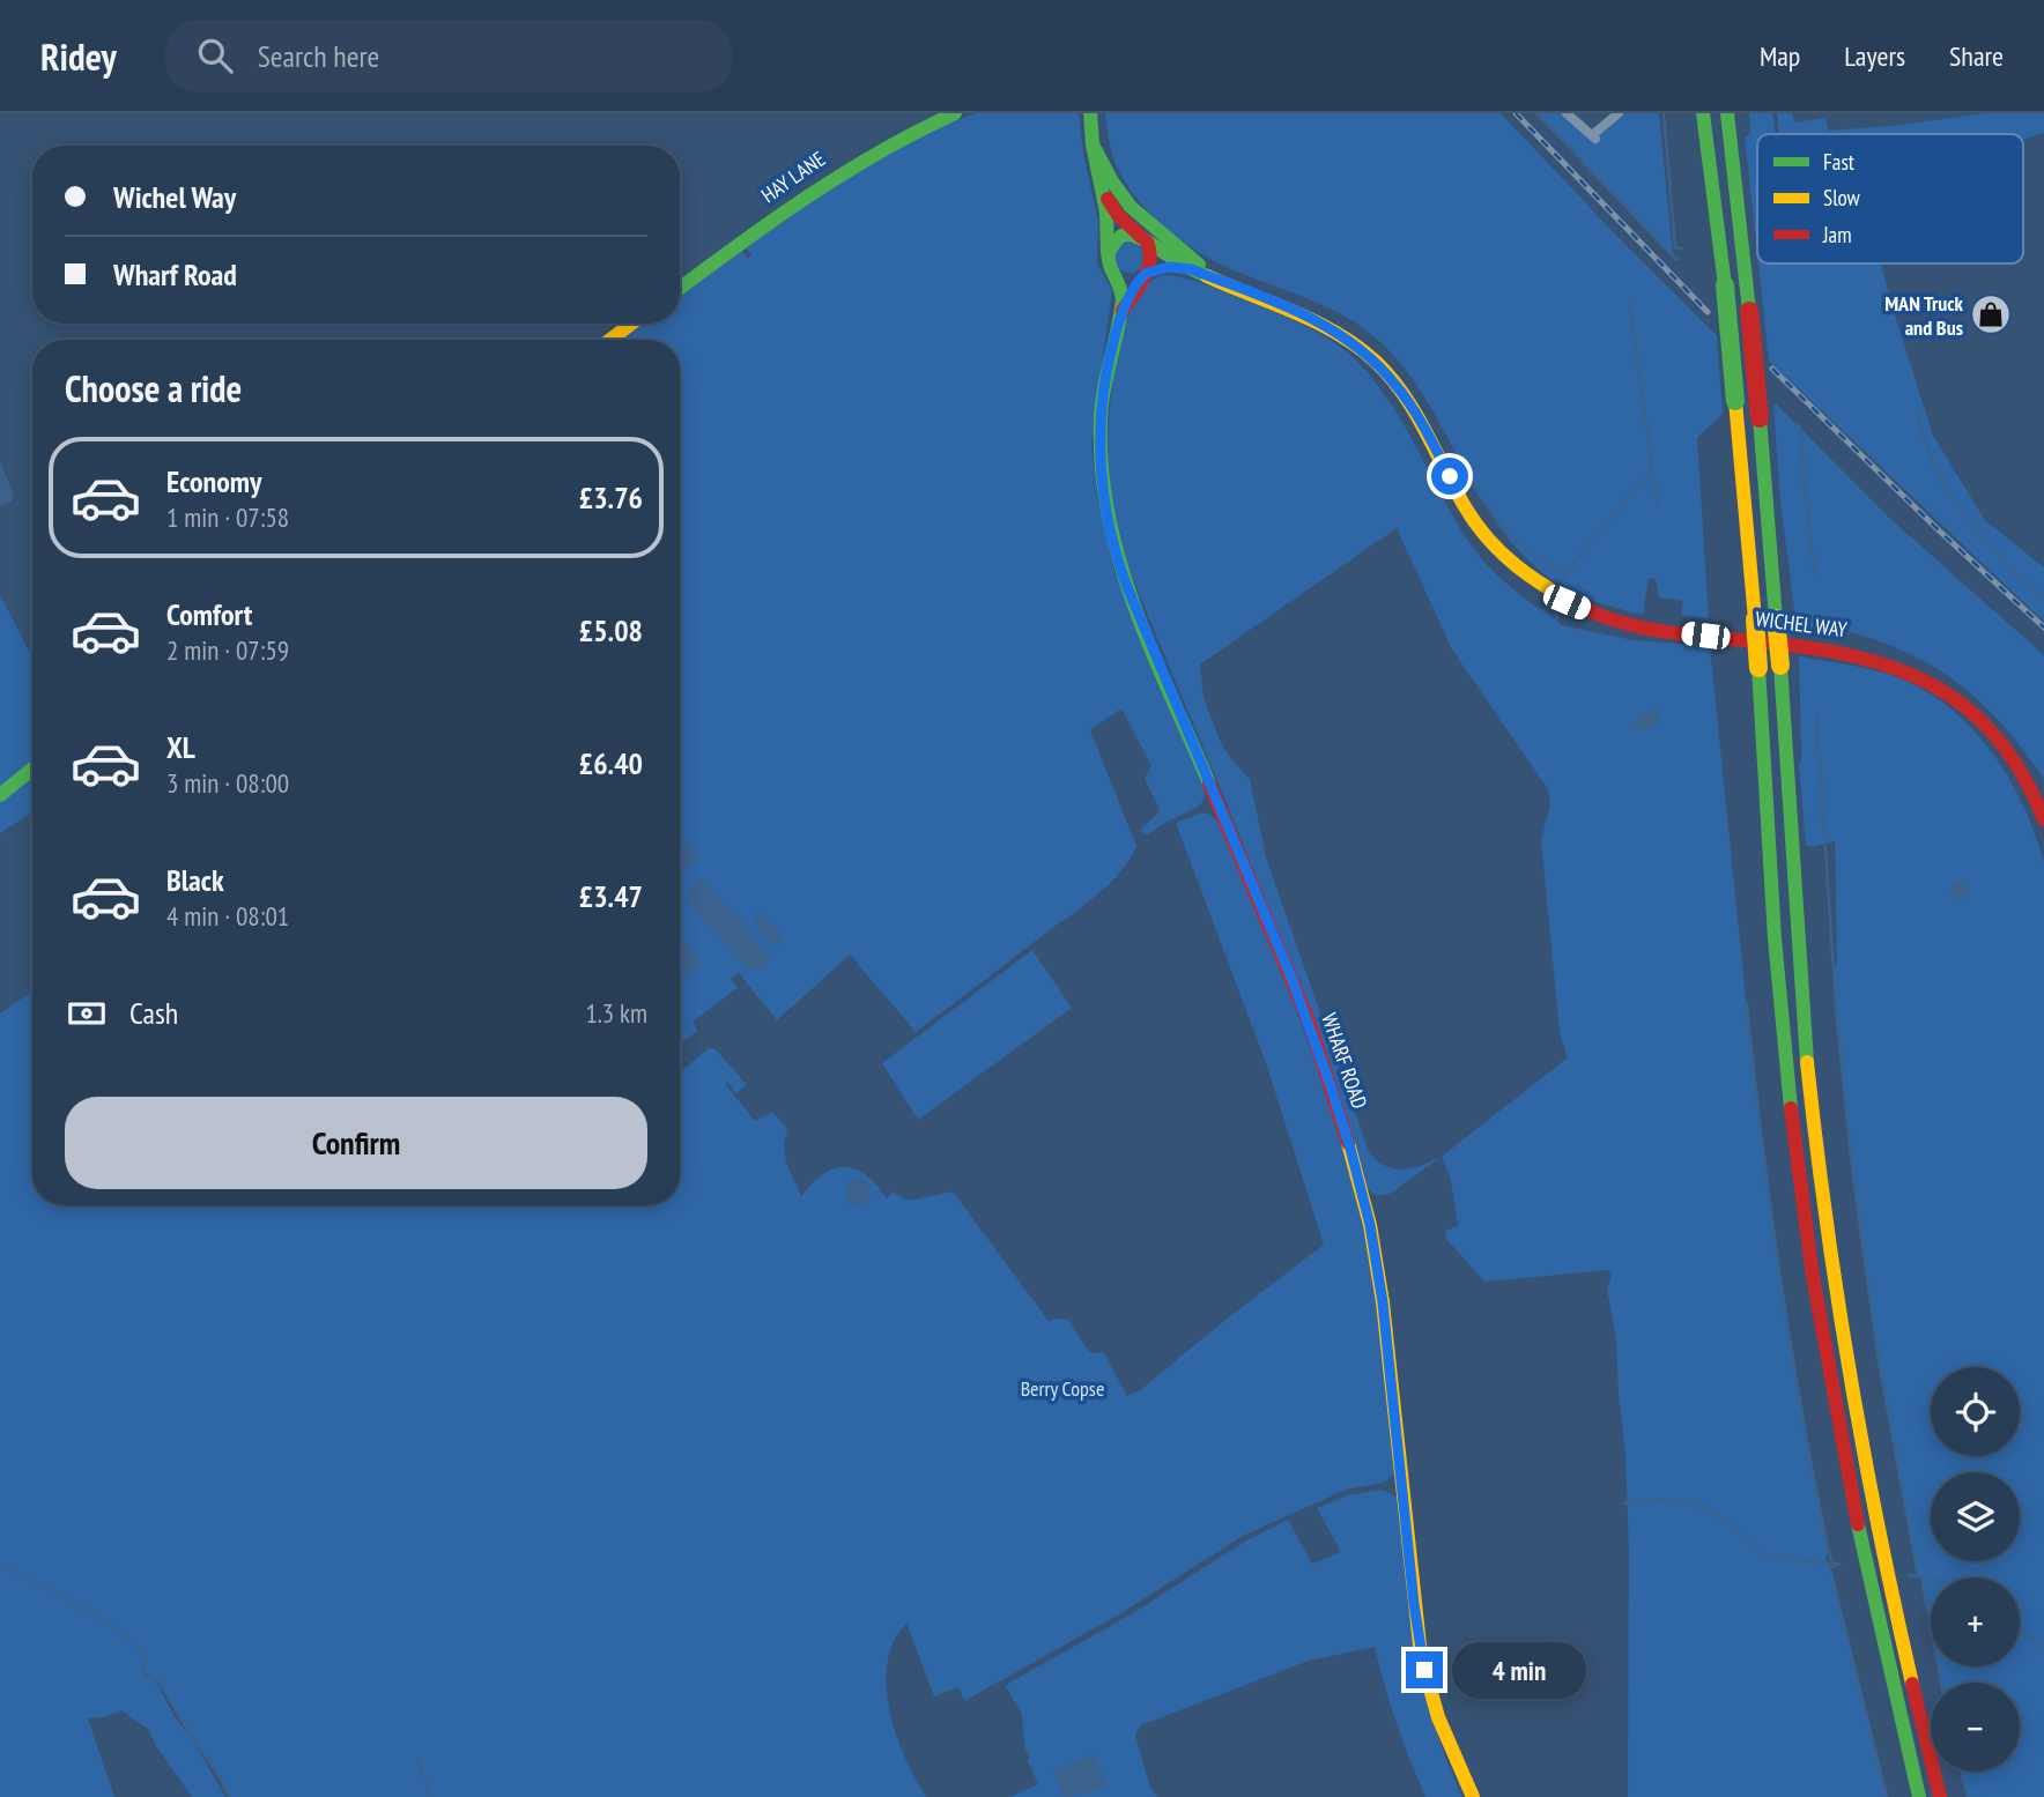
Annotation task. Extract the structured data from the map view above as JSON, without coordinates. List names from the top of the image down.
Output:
{
  "streets": {
    "main road": ["HAY LANE", "WICHEL WAY", "WHARF ROAD"]
  },
  "crossings": [
    ["WICHEL WAY", "WHARF ROAD"]
  ],
  "parks": ["Berry Copse"],
  "places": {
    "shop": ["MAN Truck and Bus"]
  },
  "legend": ["Fast", "Slow", "Jam"],
  "page": {
    "header": "Ridey",
    "search": "Search here",
    "nav": ["Map", "Layers", "Share"],
    "banner": ["Wichel Way", "Wharf Road"],
    "heading": "Choose a ride",
    "list": [
      {
        "name": "Economy",
        "note": "1 min · 07:58",
        "value": "£3.76"
      },
      {
        "name": "Comfort",
        "note": "2 min · 07:59",
        "value": "£5.08"
      },
      {
        "name": "XL",
        "note": "3 min · 08:00",
        "value": "£6.40"
      },
      {
        "name": "Black",
        "note": "4 min · 08:01",
        "value": "£3.47"
      }
    ],
    "pay": ["Cash", "1.3 km"],
    "buttons": "Confirm",
    "map_buttons": ["+", "−"],
    "bubble": "4 min"
  }
}
